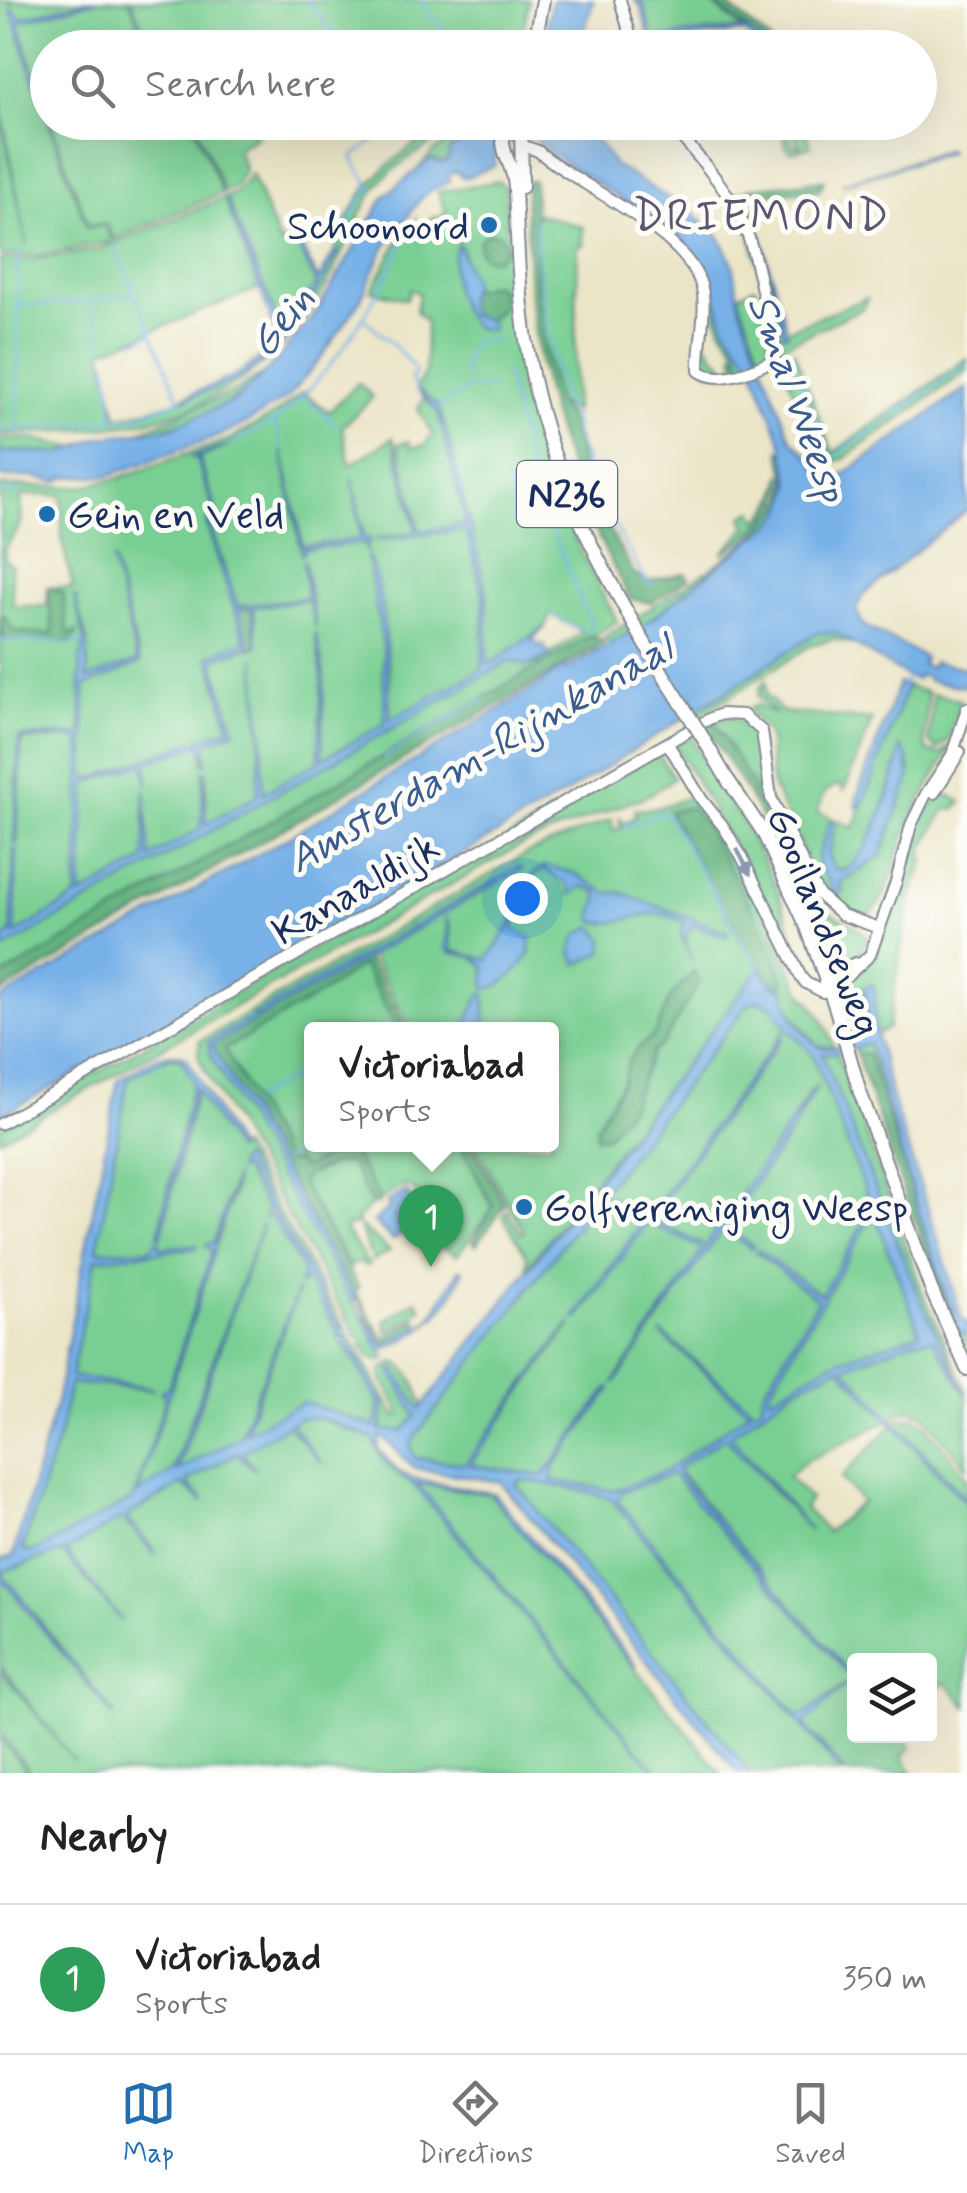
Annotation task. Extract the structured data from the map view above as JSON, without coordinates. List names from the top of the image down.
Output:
{
  "streets": {
    "main road": ["N236", "Gooilandseweg"],
    "street": ["Kanaaldijk"]
  },
  "crossings": [
    ["N236", "Gooilandseweg"]
  ],
  "districts": ["DRIEMOND"],
  "water": ["Gein", "Smal Weesp", "Amsterdam-Rijnkanaal"],
  "places": ["Schoonoord", "Gein en Veld", "Golfvereniging Weesp"],
  "page": {
    "search": "Search here",
    "popup": ["Victoriabad", "Sports"],
    "pins": "1",
    "heading": "Nearby",
    "list": [
      {
        "mark": "1",
        "name": "Victoriabad",
        "note": "Sports",
        "value": "350 m"
      }
    ],
    "nav": ["Map", "Directions", "Saved"]
  }
}
